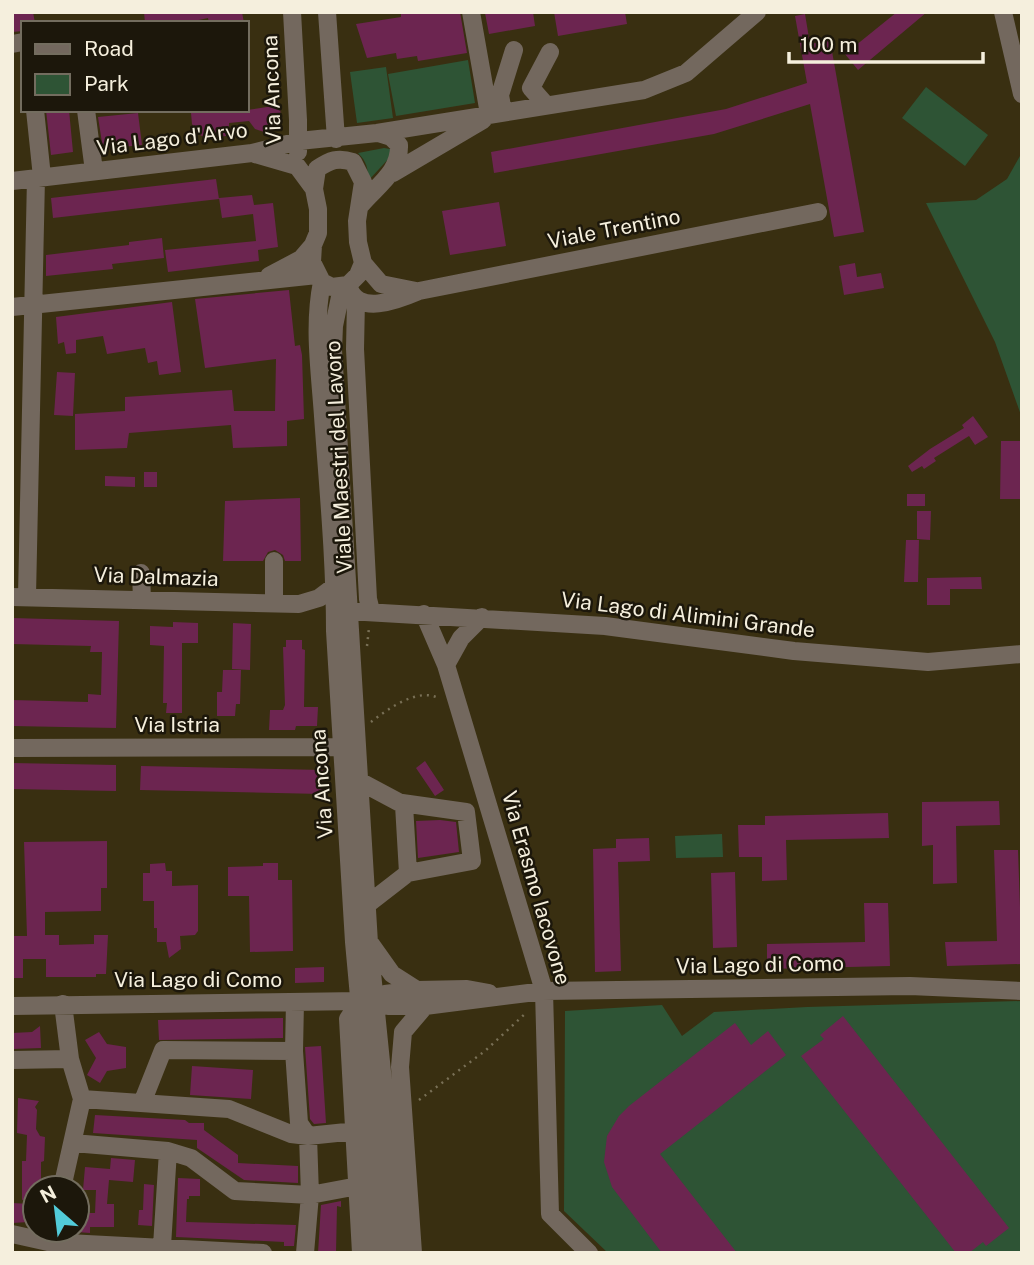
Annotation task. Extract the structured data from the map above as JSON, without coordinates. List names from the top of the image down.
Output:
{
  "streets": {
    "street": [
      "Via Ancona",
      "Via Lago d'Arvo",
      "Viale Trentino",
      "Viale Maestri del Lavoro",
      "Via Dalmazia",
      "Via Lago di Alimini Grande",
      "Via Istria",
      "Via Erasmo Iacovone",
      "Via Lago di Como"
    ]
  },
  "crossings": [
    ["Via Ancona", "Via Lago d'Arvo"],
    ["Via Ancona", "Viale Trentino"],
    ["Via Ancona", "Viale Maestri del Lavoro"],
    ["Via Ancona", "Via Dalmazia"],
    ["Via Ancona", "Via Lago di Alimini Grande"],
    ["Via Ancona", "Via Istria"],
    ["Via Ancona", "Via Lago di Como"],
    ["Viale Trentino", "Viale Maestri del Lavoro"],
    ["Viale Maestri del Lavoro", "Via Lago di Alimini Grande"],
    ["Via Lago di Alimini Grande", "Via Erasmo Iacovone"],
    ["Via Erasmo Iacovone", "Via Lago di Como"]
  ],
  "legend": ["Road", "Park"],
  "scale_bar": "100 m",
  "north": "top left"
}
